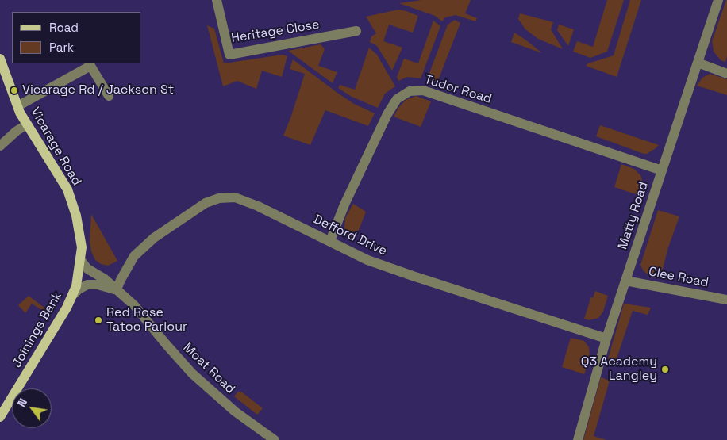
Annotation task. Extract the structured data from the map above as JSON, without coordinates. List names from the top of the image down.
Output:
{
  "streets": {
    "main road": ["Vicarage Road", "Joinings Bank"],
    "street": [
      "Heritage Close",
      "Tudor Road",
      "Matty Road",
      "Defford Drive",
      "Clee Road",
      "Moat Road"
    ]
  },
  "crossings": [
    ["Tudor Road", "Matty Road"],
    ["Tudor Road", "Defford Drive"],
    ["Vicarage Road", "Joinings Bank"],
    ["Vicarage Road", "Moat Road"],
    ["Matty Road", "Defford Drive"],
    ["Matty Road", "Clee Road"],
    ["Defford Drive", "Moat Road"]
  ],
  "places": ["Vicarage Rd / Jackson St", "Red Rose Tatoo Parlour", "Q3 Academy Langley"],
  "legend": ["Road", "Park"],
  "north": "top left"
}
